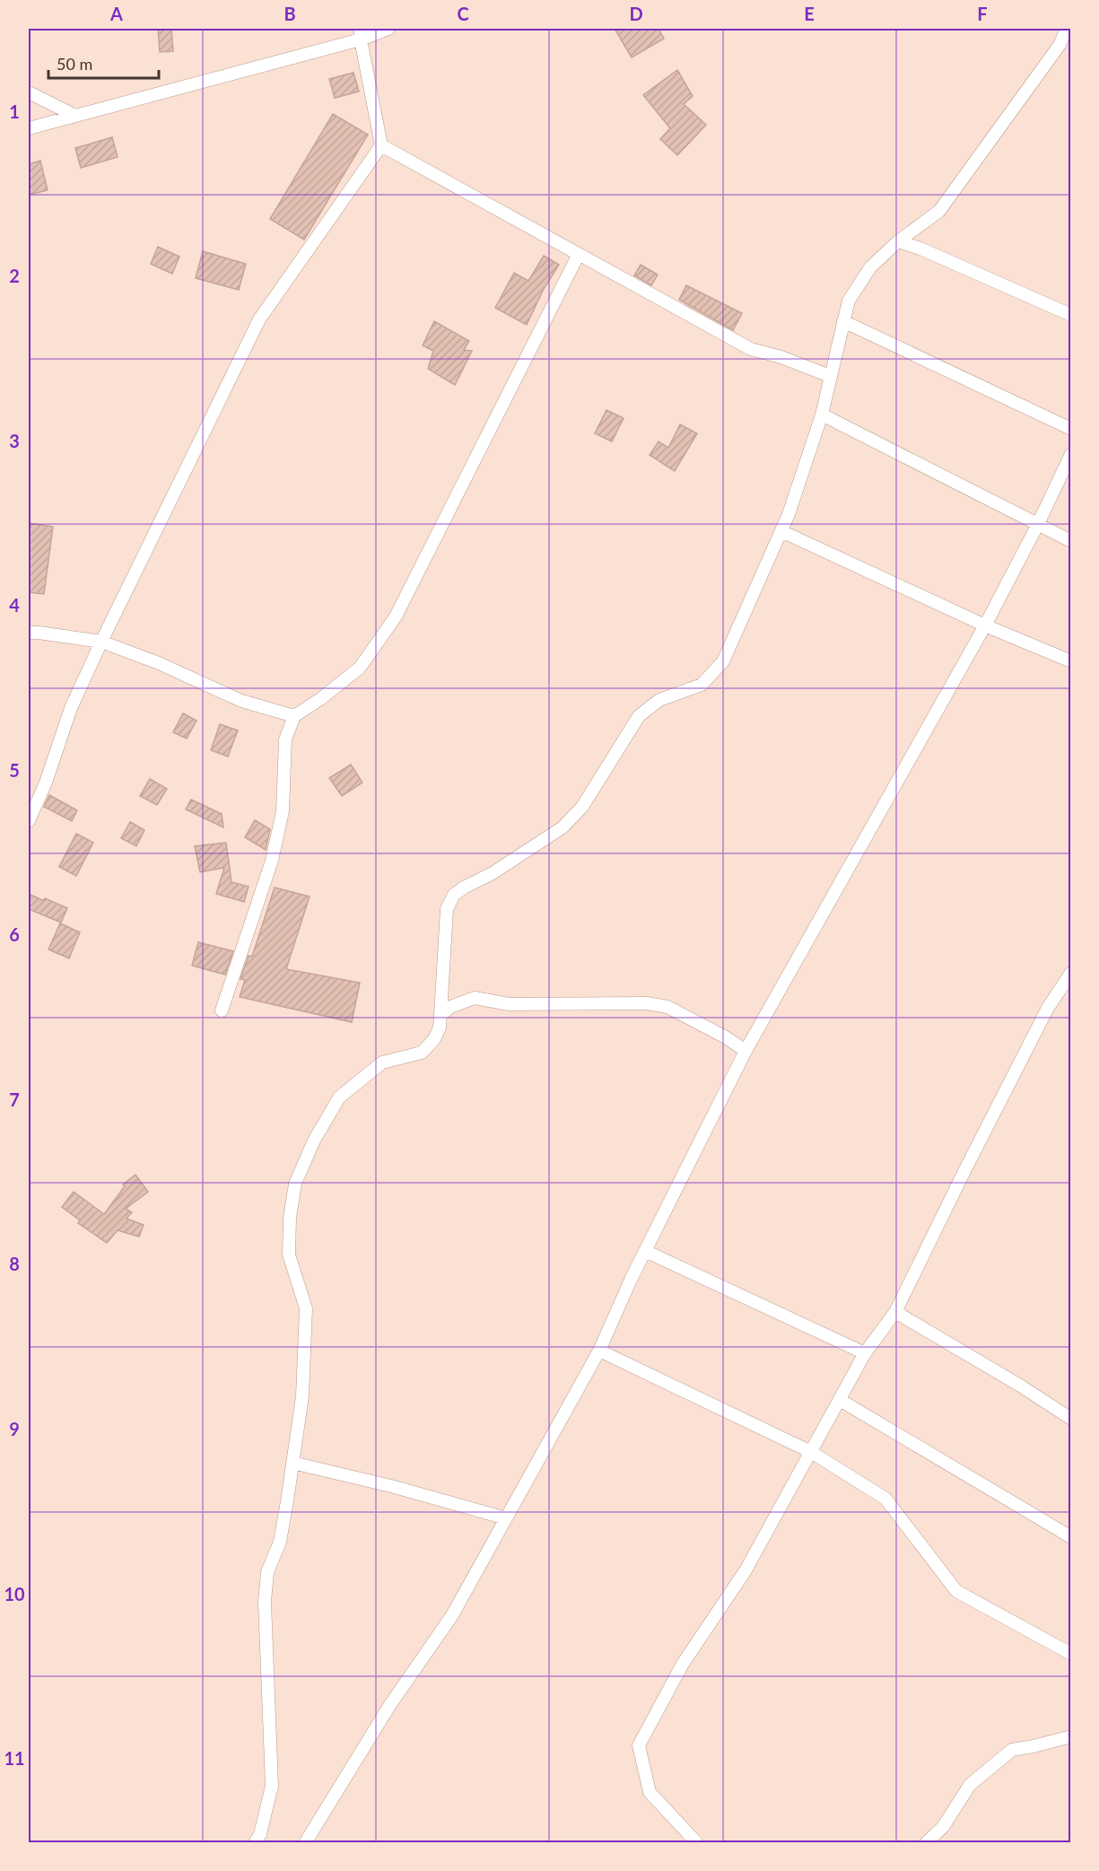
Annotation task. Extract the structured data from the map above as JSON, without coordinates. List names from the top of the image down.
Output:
{
  "scale_bar": "50 m",
  "grid": {
    "columns": [
      "A",
      "B",
      "C",
      "D",
      "E",
      "F"
    ],
    "rows": [
      "1",
      "2",
      "3",
      "4",
      "5",
      "6",
      "7",
      "8",
      "9",
      "10",
      "11"
    ]
  }
}
